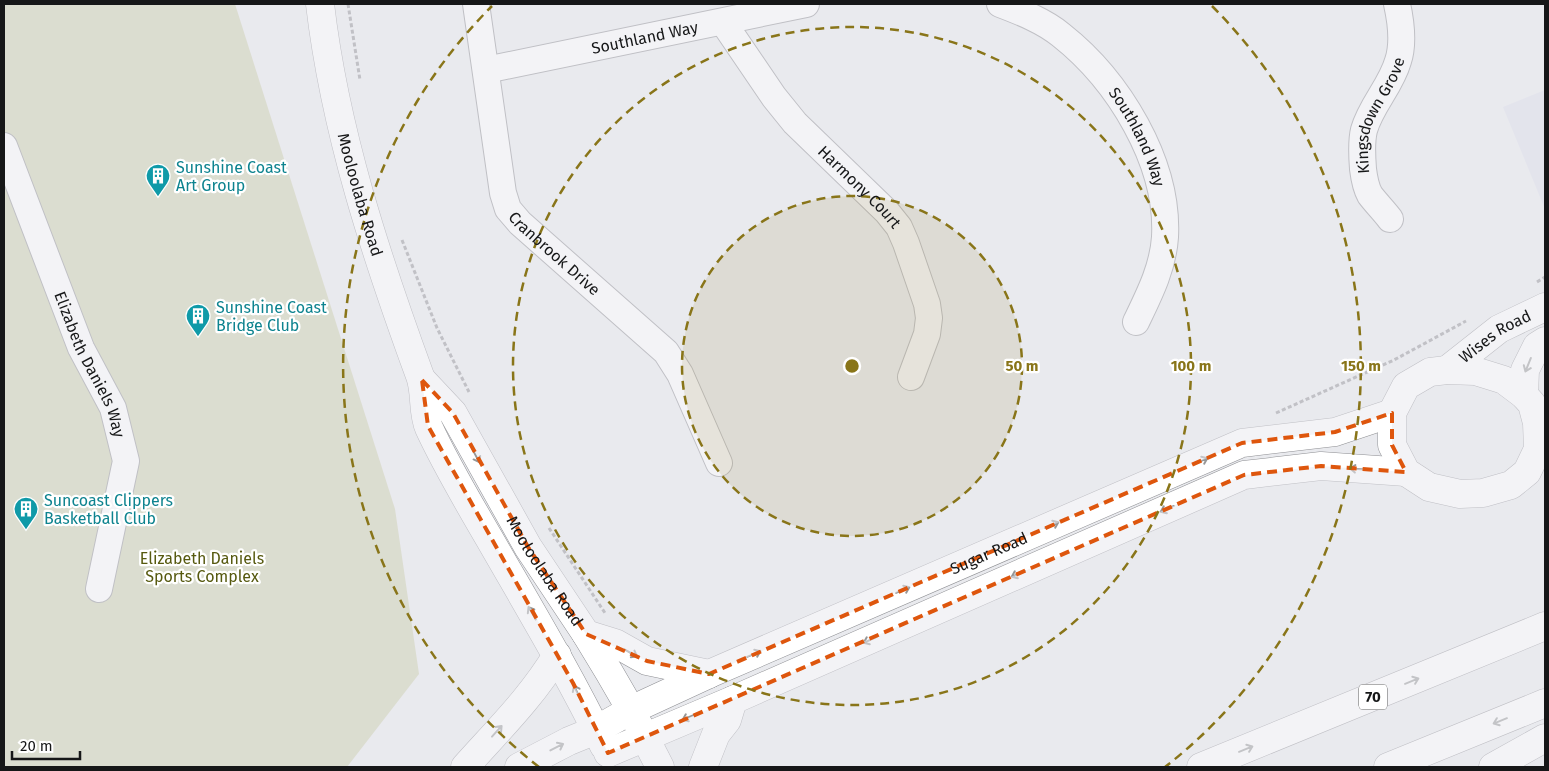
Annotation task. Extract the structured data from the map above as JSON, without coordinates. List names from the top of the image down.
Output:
{
  "streets": {
    "main road": [
      "Mooloolaba Road",
      "Wises Road",
      "Sugar Road",
      "70"
    ],
    "street": [
      "Southland Way",
      "Kingsdown Grove",
      "Harmony Court",
      "Cranbrook Drive",
      "Elizabeth Daniels Way"
    ]
  },
  "crossings": [
    ["Southland Way", "Harmony Court"],
    ["Southland Way", "Cranbrook Drive"],
    ["Mooloolaba Road", "Sugar Road"],
    ["Wises Road", "Sugar Road"]
  ],
  "parks": ["Elizabeth Daniels Sports Complex"],
  "places": {
    "building": ["Sunshine Coast Art Group", "Sunshine Coast Bridge Club", "Suncoast Clippers Basketball Club"]
  },
  "scale_bar": "20 m",
  "rings": ["50 m", "100 m", "150 m"]
}
